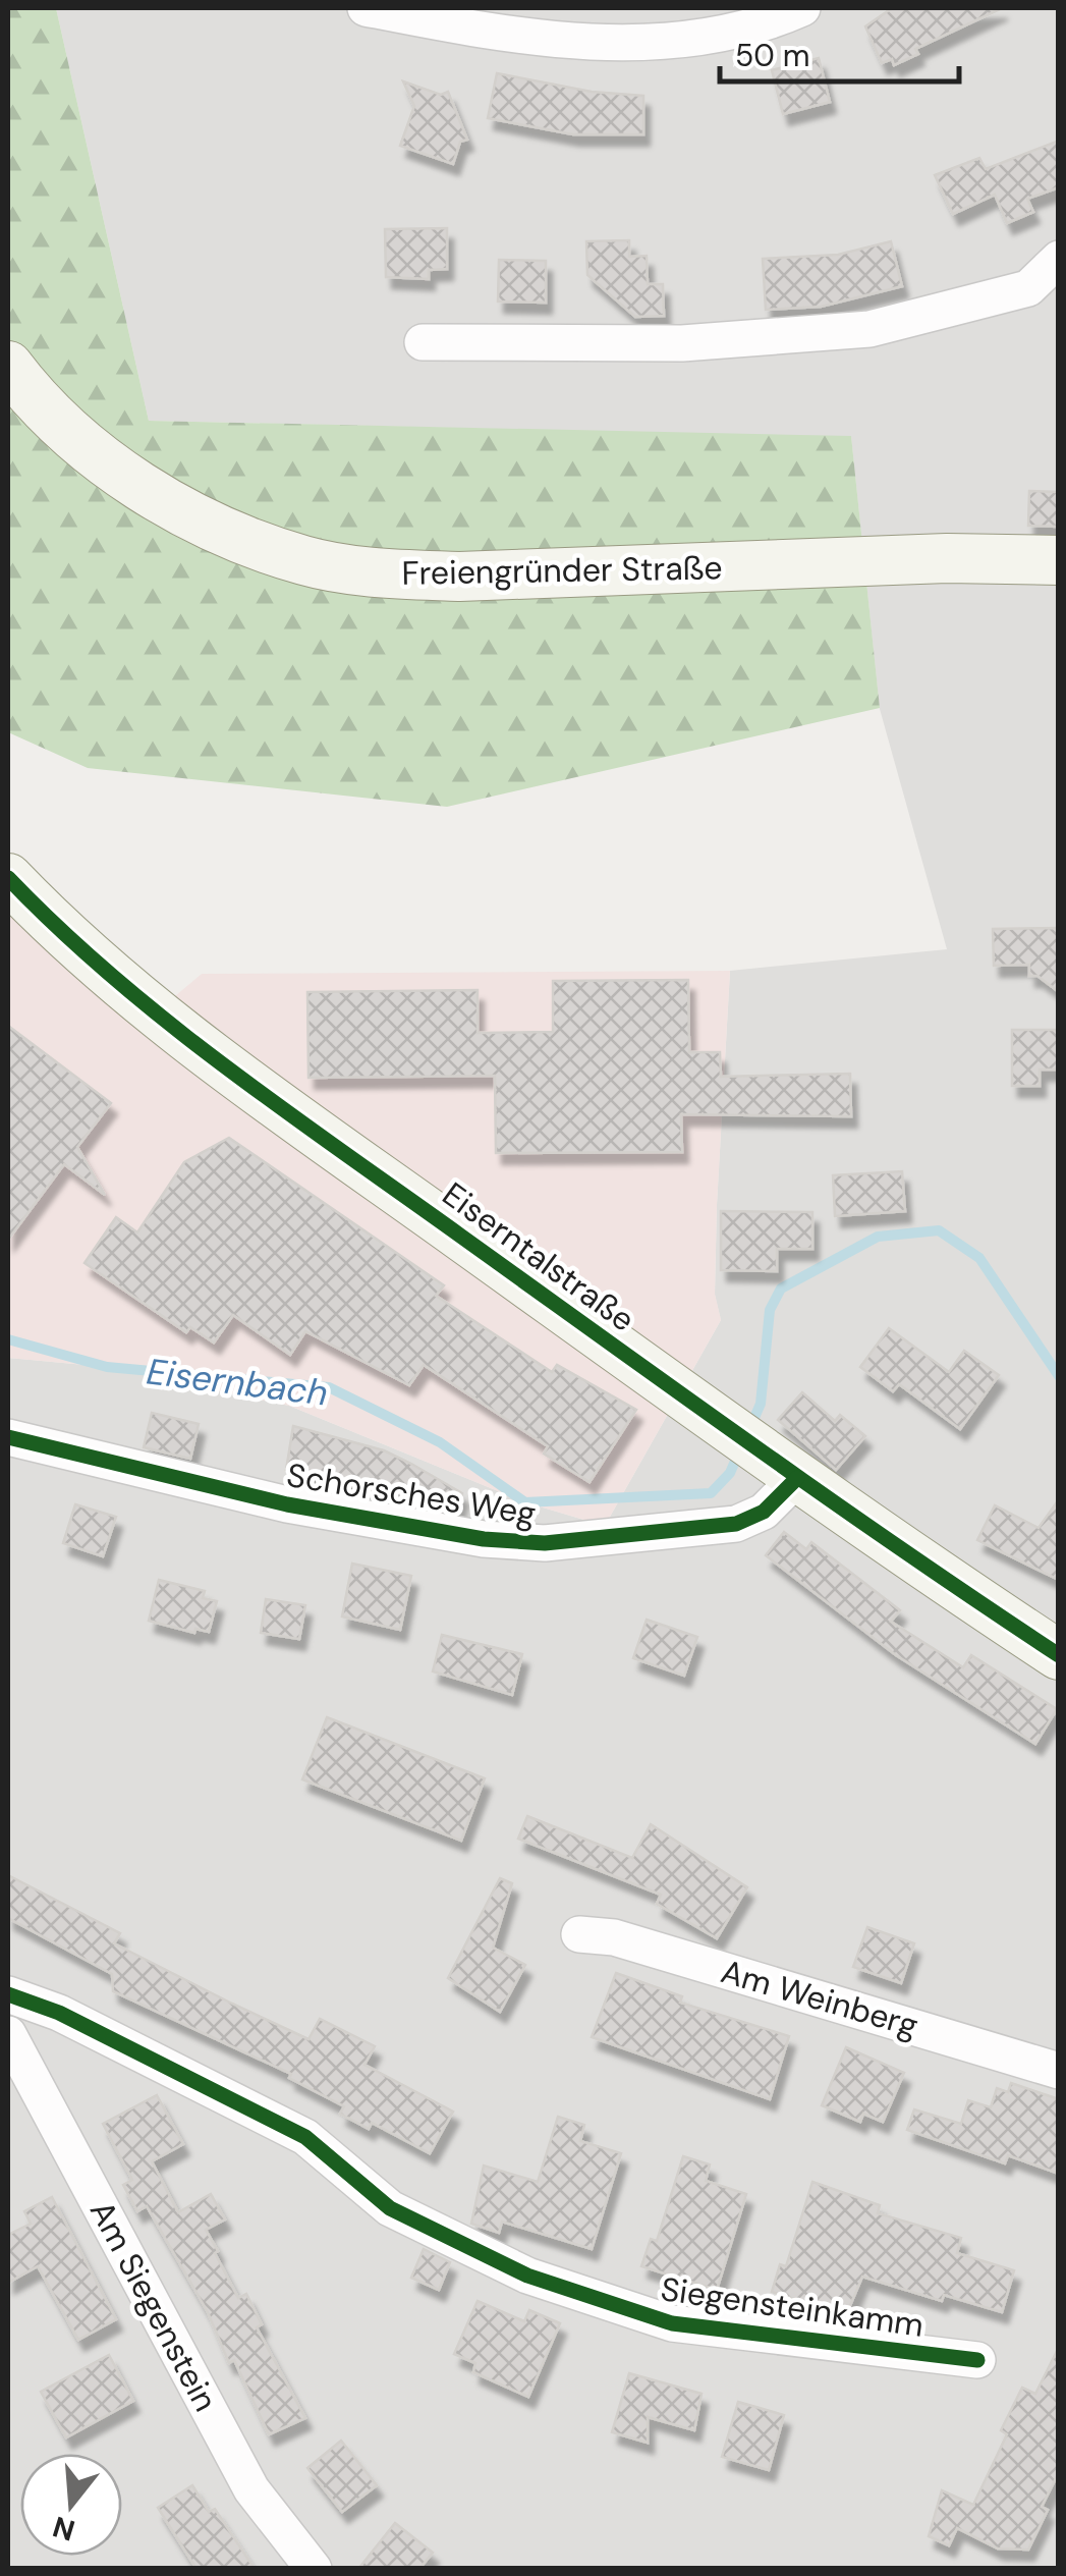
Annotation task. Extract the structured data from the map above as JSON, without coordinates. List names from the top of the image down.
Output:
{
  "streets": {
    "main road": ["Freiengründer Straße", "Eiserntalstraße"],
    "street": [
      "Schorsches Weg",
      "Am Weinberg",
      "Am Siegenstein",
      "Siegensteinkamm"
    ]
  },
  "crossings": [
    ["Eiserntalstraße", "Schorsches Weg"]
  ],
  "water": ["Eisernbach"],
  "scale_bar": "50 m",
  "north": "bottom"
}
